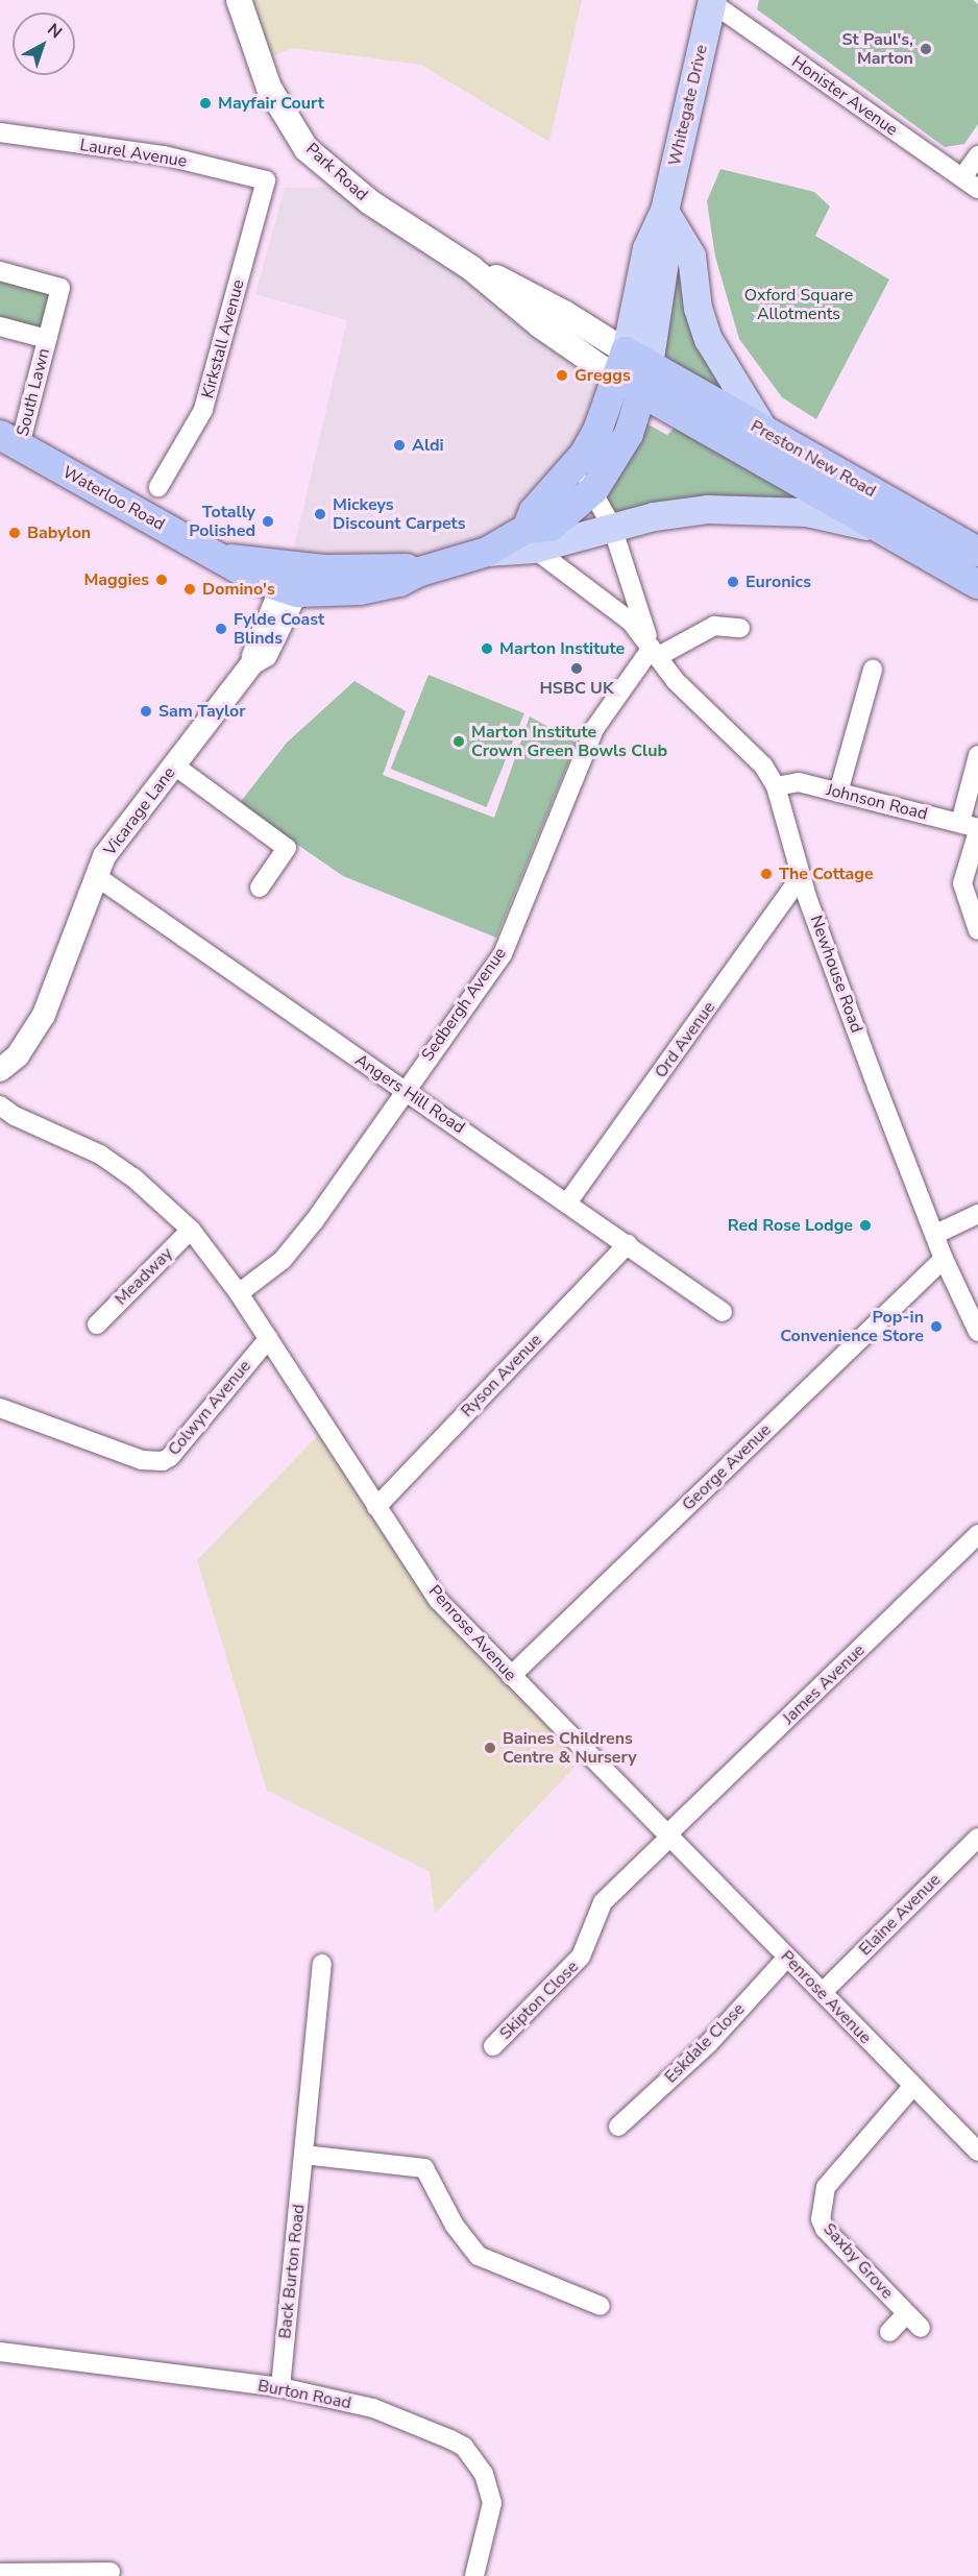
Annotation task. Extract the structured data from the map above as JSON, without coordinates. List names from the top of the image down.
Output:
{
  "streets": {
    "highway": ["Preston New Road", "Waterloo Road"],
    "main road": ["Whitegate Drive", "Park Road"],
    "street": [
      "Honister Avenue",
      "Laurel Avenue",
      "Kirkstall Avenue",
      "South Lawn",
      "Johnson Road",
      "Vicarage Lane",
      "Newhouse Road",
      "Sedbergh Avenue",
      "Ord Avenue",
      "Angers Hill Road",
      "Meadway",
      "Ryson Avenue",
      "Colwyn Avenue",
      "George Avenue",
      "Penrose Avenue",
      "James Avenue",
      "Elaine Avenue",
      "Skipton Close",
      "Eskdale Close",
      "Saxby Grove",
      "Back Burton Road",
      "Burton Road"
    ]
  },
  "crossings": [
    ["Honister Avenue", "Whitegate Drive"],
    ["Whitegate Drive", "Park Road"],
    ["Whitegate Drive", "Preston New Road"],
    ["Laurel Avenue", "Kirkstall Avenue"],
    ["Park Road", "Preston New Road"],
    ["South Lawn", "Waterloo Road"],
    ["Preston New Road", "Newhouse Road"],
    ["Waterloo Road", "Vicarage Lane"],
    ["Johnson Road", "Newhouse Road"],
    ["Vicarage Lane", "Angers Hill Road"],
    ["Newhouse Road", "Sedbergh Avenue"],
    ["Newhouse Road", "Ord Avenue"],
    ["Newhouse Road", "George Avenue"],
    ["Sedbergh Avenue", "Angers Hill Road"],
    ["Sedbergh Avenue", "Penrose Avenue"],
    ["Ord Avenue", "Angers Hill Road"],
    ["Angers Hill Road", "Ryson Avenue"],
    ["Meadway", "Penrose Avenue"],
    ["Ryson Avenue", "Penrose Avenue"],
    ["Colwyn Avenue", "Penrose Avenue"],
    ["George Avenue", "Penrose Avenue"],
    ["Penrose Avenue", "James Avenue"],
    ["Penrose Avenue", "Elaine Avenue"],
    ["Penrose Avenue", "Skipton Close"],
    ["Penrose Avenue", "Eskdale Close"],
    ["Penrose Avenue", "Saxby Grove"],
    ["James Avenue", "Skipton Close"],
    ["Back Burton Road", "Burton Road"]
  ],
  "parks": ["Oxford Square Allotments"],
  "places": [
    "St Paul's, Marton",
    "Mayfair Court",
    "Greggs",
    "Aldi",
    "Mickeys Discount Carpets",
    "Totally Polished",
    "Babylon",
    "Maggies",
    "Euronics",
    "Domino's",
    "Fylde Coast Blinds",
    "Marton Institute",
    "HSBC UK",
    "Sam Taylor",
    "Marton Institute Crown Green Bowls Club",
    "The Cottage",
    "Red Rose Lodge",
    "Pop-in Convenience Store",
    "Baines Childrens Centre & Nursery"
  ],
  "north": "top right"
}
